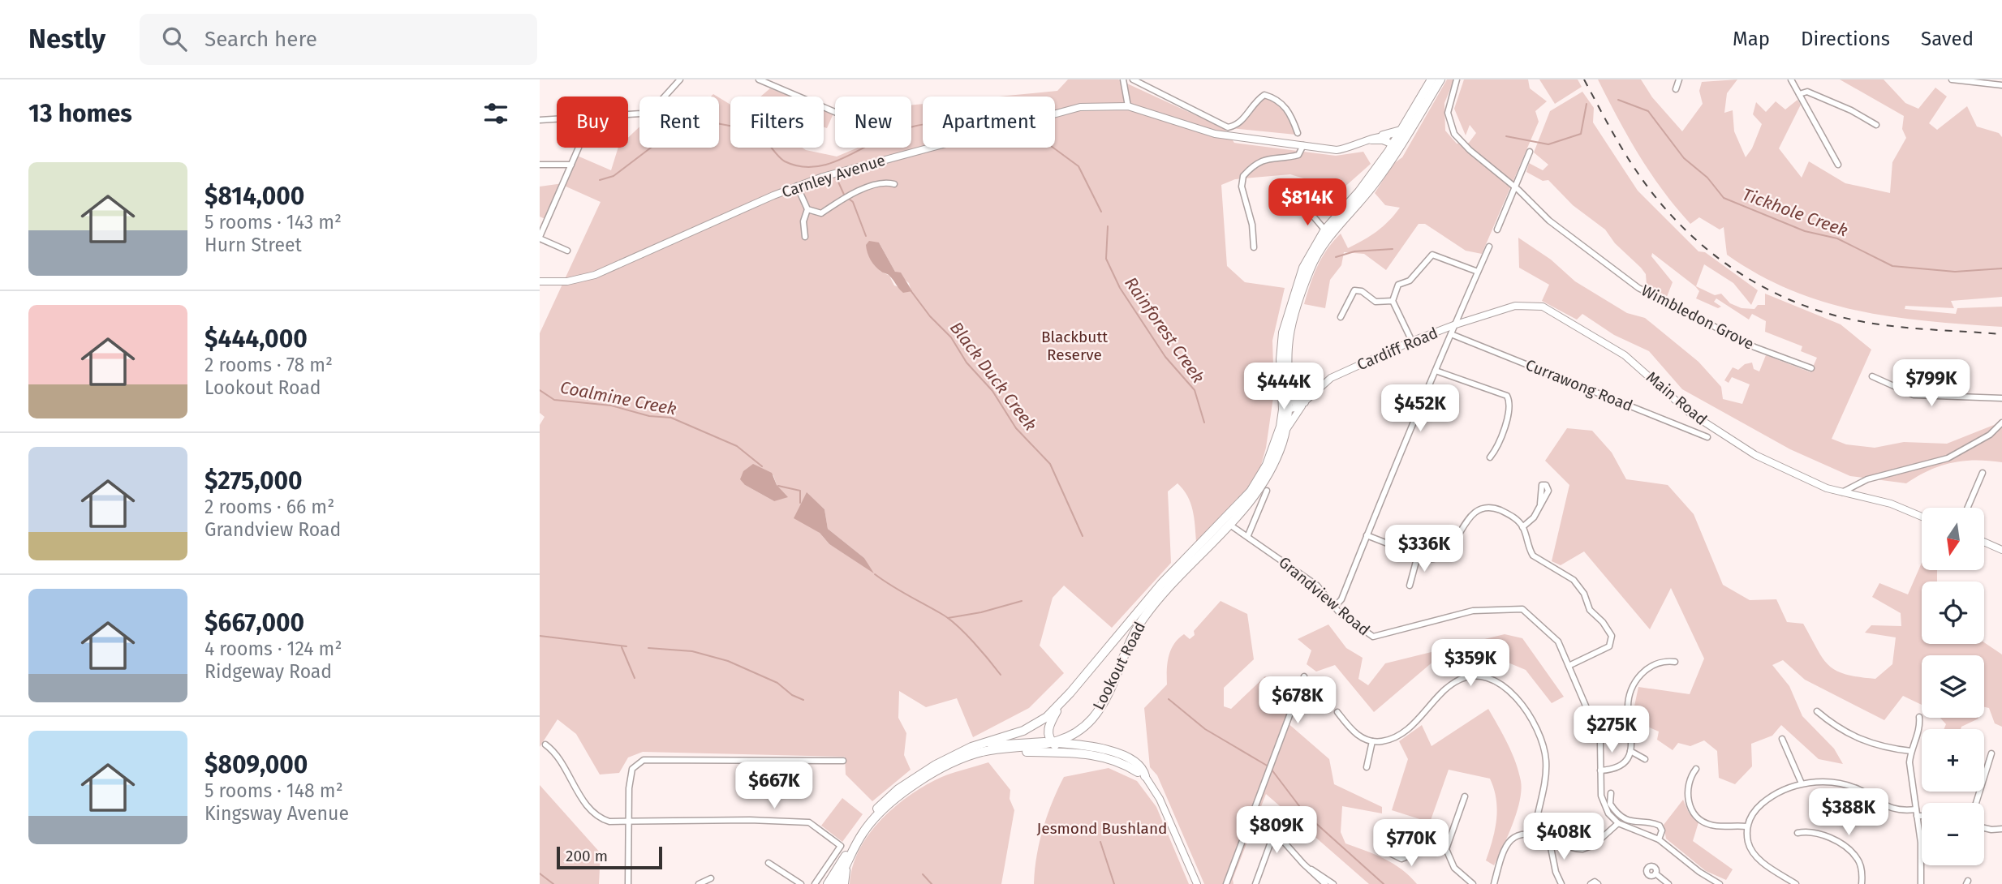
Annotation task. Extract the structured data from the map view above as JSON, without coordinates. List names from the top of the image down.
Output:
{
  "streets": {
    "highway": ["Lookout Road"],
    "main road": ["Carnley Avenue", "Cardiff Road", "Main Road"],
    "street": ["Wimbledon Grove", "Currawong Road", "Grandview Road"]
  },
  "crossings": [
    ["Cardiff Road", "Main Road"],
    ["Cardiff Road", "Lookout Road"],
    ["Grandview Road", "Lookout Road"]
  ],
  "water": [
    "Tickhole Creek",
    "Rainforest Creek",
    "Black Duck Creek",
    "Coalmine Creek"
  ],
  "parks": ["Blackbutt Reserve", "Jesmond Bushland"],
  "scale_bar": "200 m",
  "north": "bottom",
  "page": {
    "header": "Nestly",
    "search": "Search here",
    "nav": ["Map", "Directions", "Saved"],
    "heading": "13 homes",
    "chip": [
      "Buy",
      "Rent",
      "Filters",
      "New",
      "Apartment"
    ],
    "list": [
      {
        "name": "$814,000",
        "note": "5 rooms · 143 m² · Hurn Street"
      },
      {
        "name": "$444,000",
        "note": "2 rooms · 78 m² · Lookout Road"
      },
      {
        "name": "$275,000",
        "note": "2 rooms · 66 m² · Grandview Road"
      },
      {
        "name": "$667,000",
        "note": "4 rooms · 124 m² · Ridgeway Road"
      },
      {
        "name": "$809,000",
        "note": "5 rooms · 148 m² · Kingsway Avenue"
      }
    ],
    "price": [
      "$814K",
      "$799K",
      "$444K",
      "$452K",
      "$336K",
      "$359K",
      "$678K",
      "$275K",
      "$667K",
      "$388K",
      "$809K",
      "$408K",
      "$770K"
    ],
    "map_buttons": ["+", "−"],
    "scale": "200 m"
  }
}
